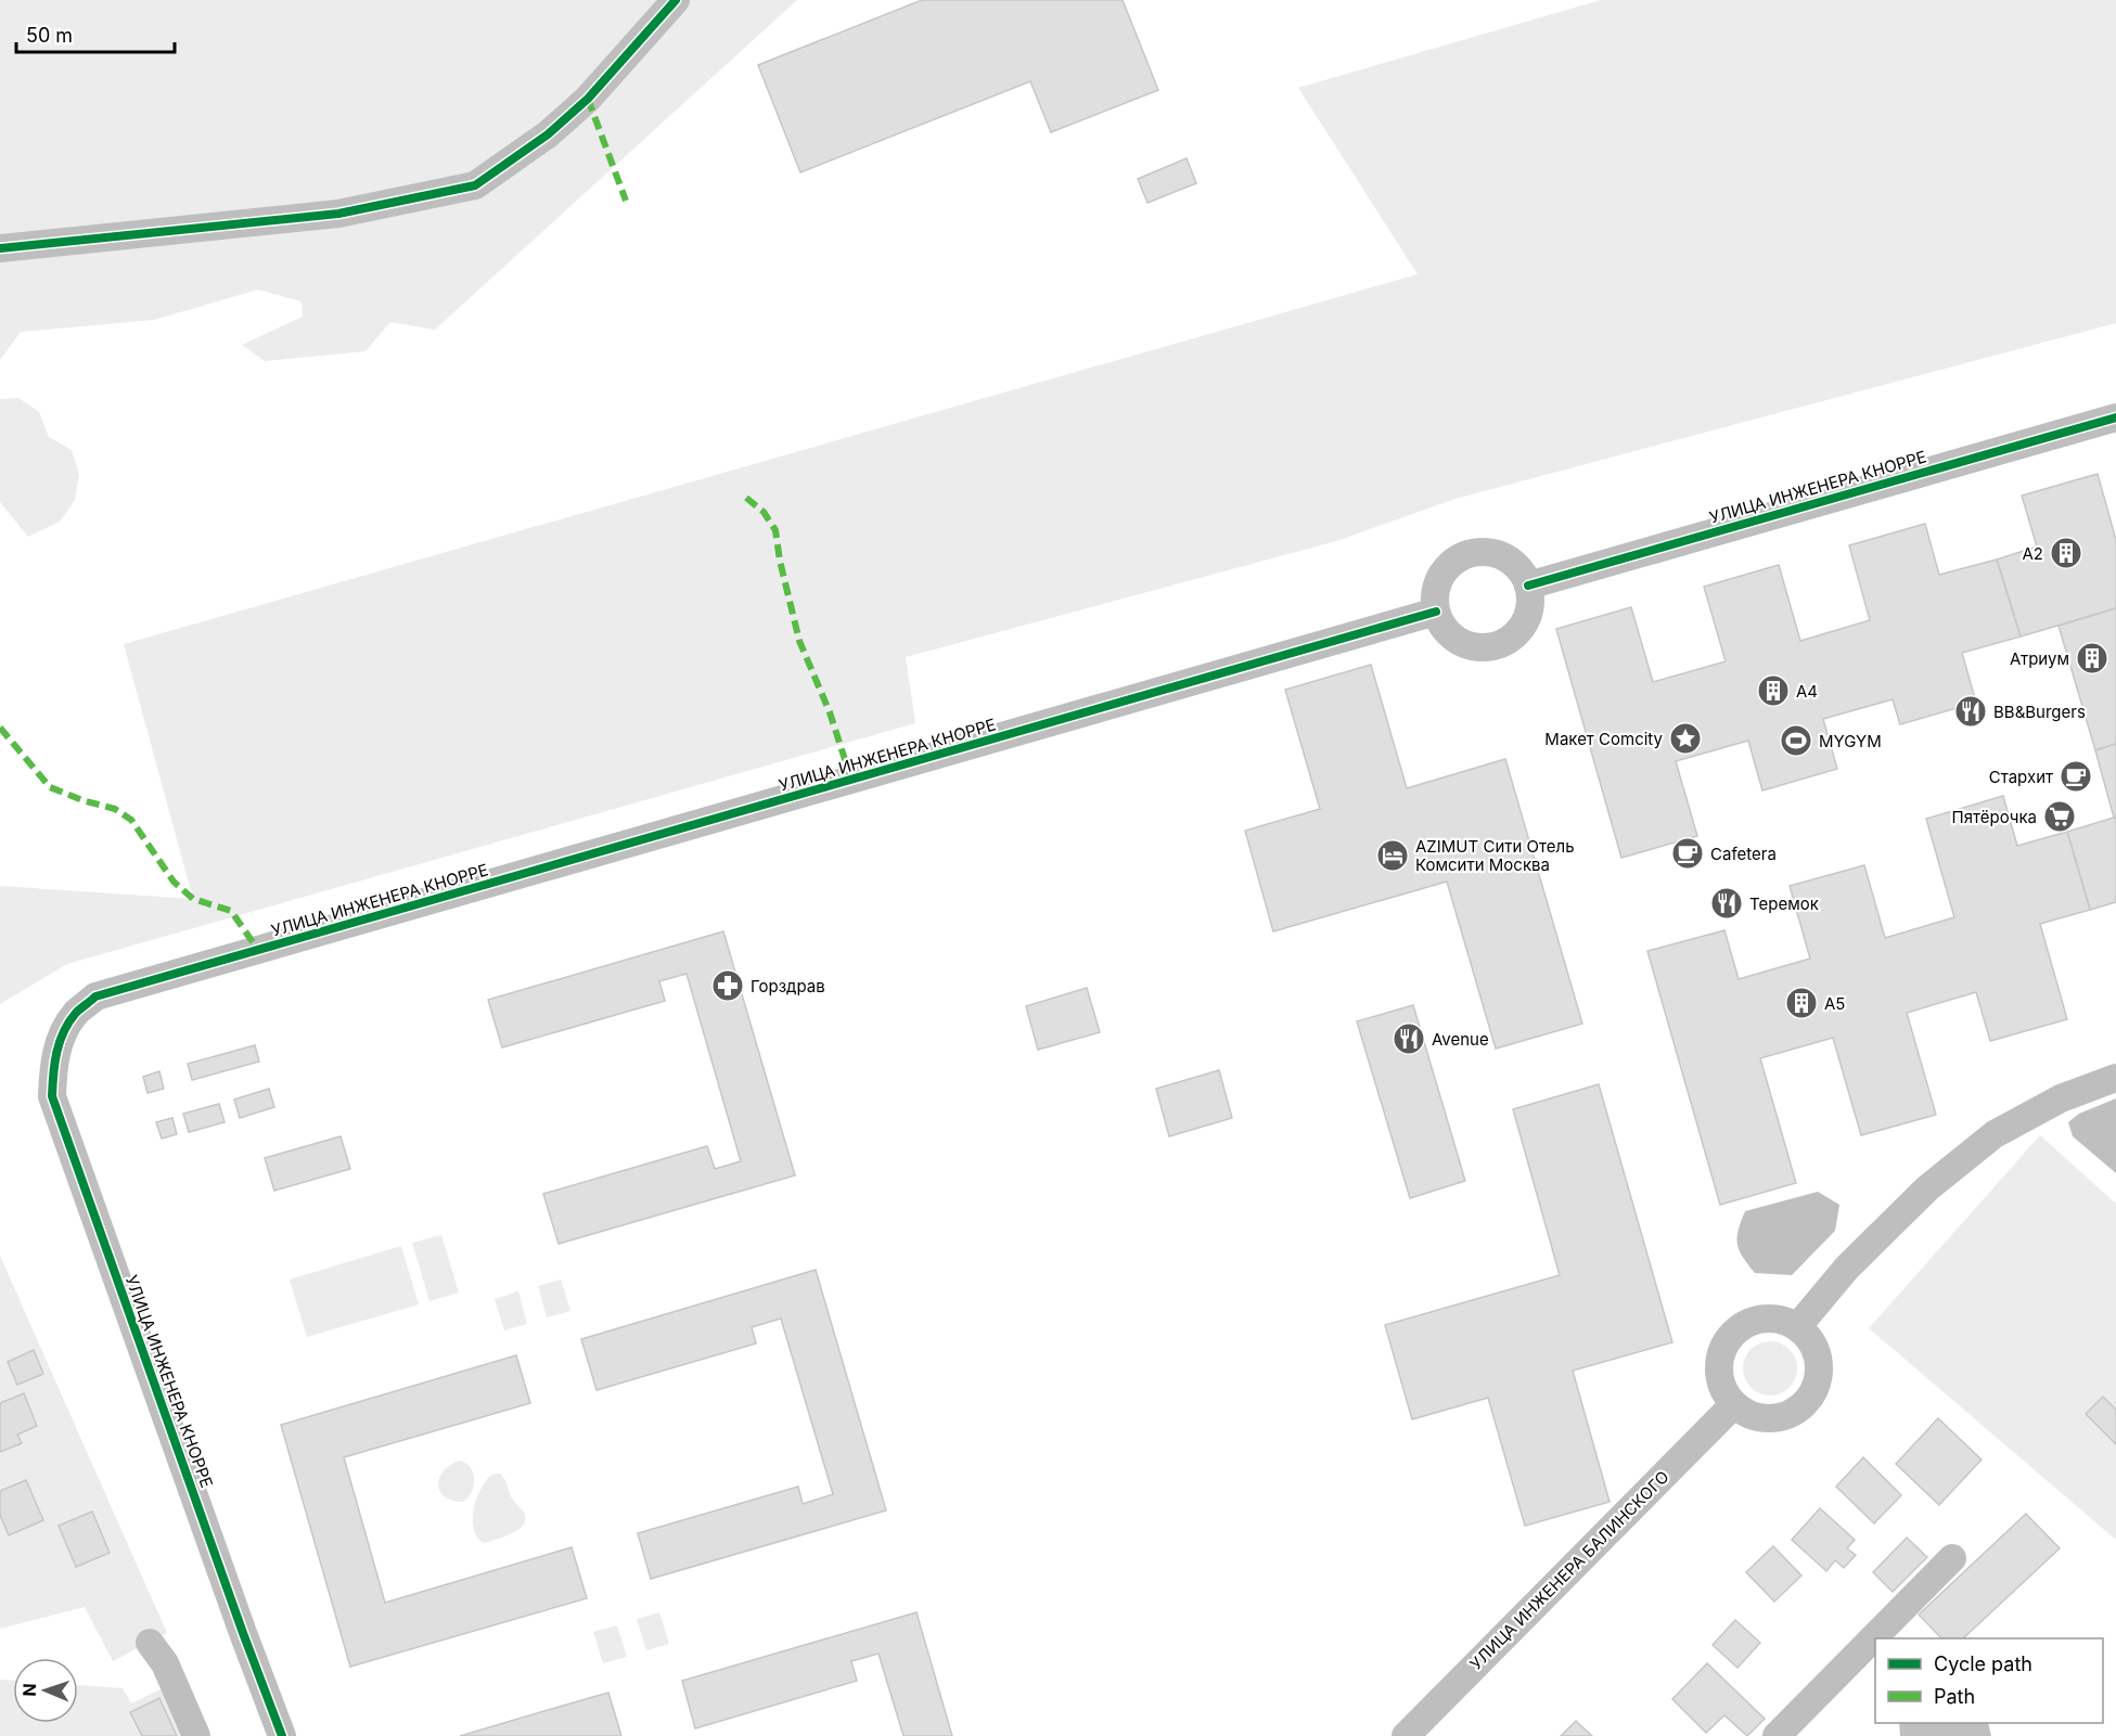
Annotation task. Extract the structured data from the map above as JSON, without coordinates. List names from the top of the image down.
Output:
{
  "streets": {
    "street": ["УЛИЦА ИНЖЕНЕРА КНОРРЕ", "УЛИЦА ИНЖЕНЕРА БАЛИНСКОГО"]
  },
  "places": {
    "building": [
      "А2",
      "Атриум",
      "А4",
      "А5"
    ],
    "restaurant": ["BB&Burgers", "Теремок", "Avenue"],
    "place": ["Макет Comcity"],
    "sports": ["MYGYM"],
    "cafe": ["Стархит", "Cafetera"],
    "supermarket": ["Пятёрочка"],
    "hotel": ["AZIMUT Сити Отель Комсити Москва"],
    "pharmacy": ["Горздрав"]
  },
  "legend": ["Cycle path", "Path"],
  "scale_bar": "50 m",
  "north": "left"
}
